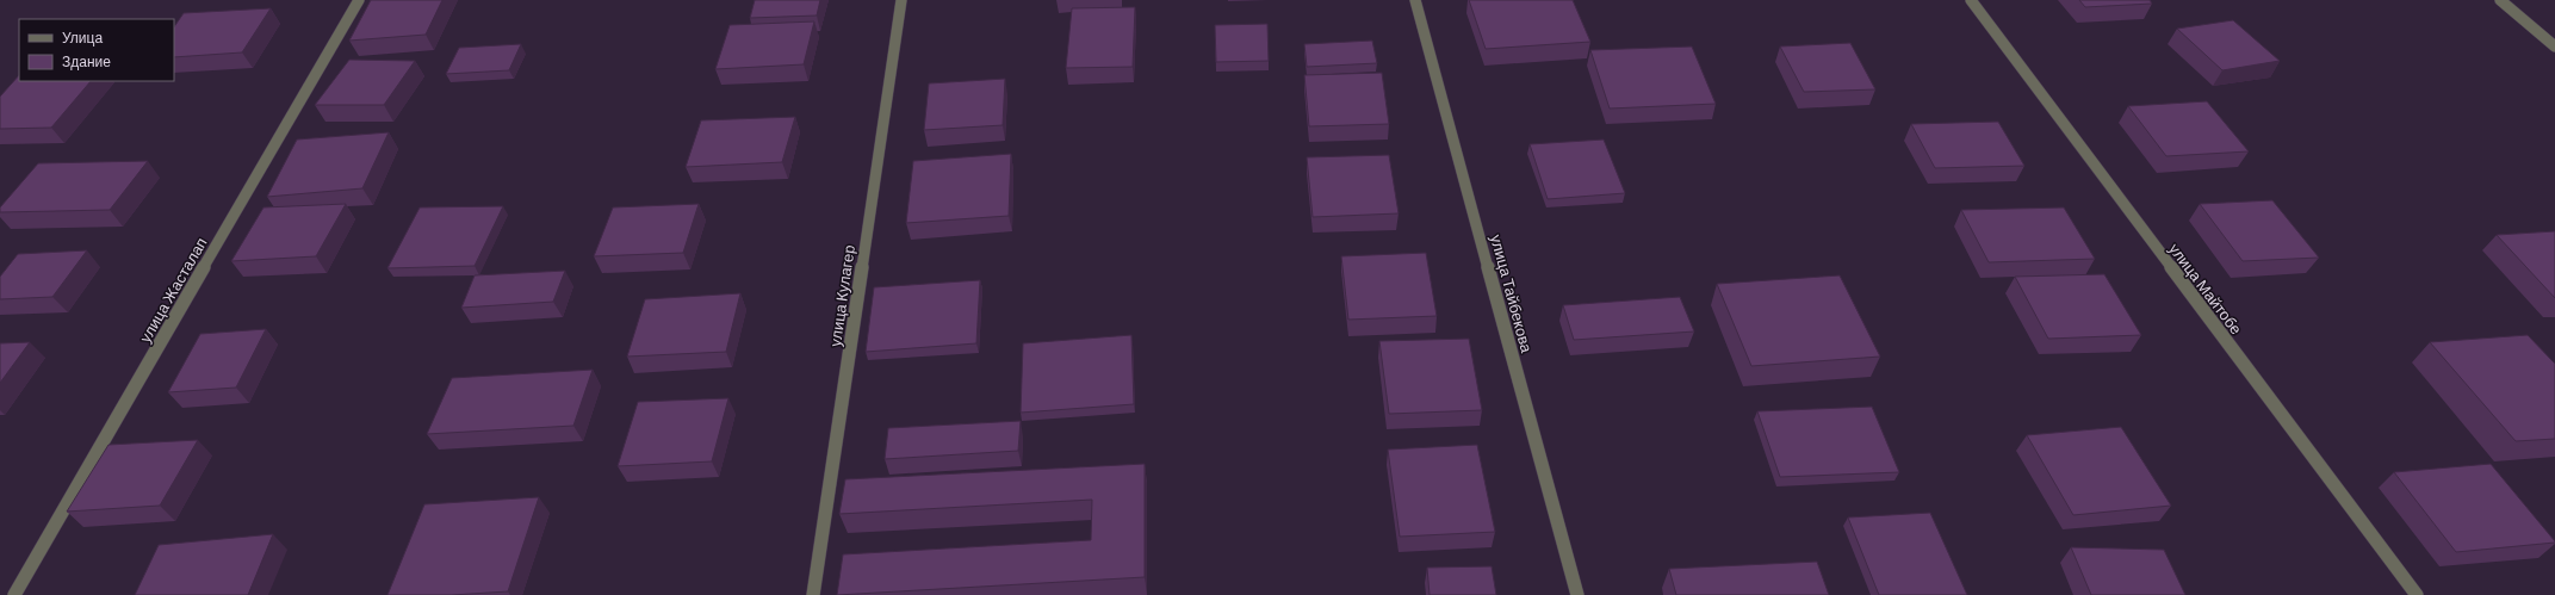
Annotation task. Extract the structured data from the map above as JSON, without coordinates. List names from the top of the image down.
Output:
{
  "streets": {
    "street": [
      "улица Майтобе",
      "улица Жасталап",
      "улица Тайбекова",
      "улица Кулагер"
    ]
  },
  "legend": ["Улица", "Здание"]
}
